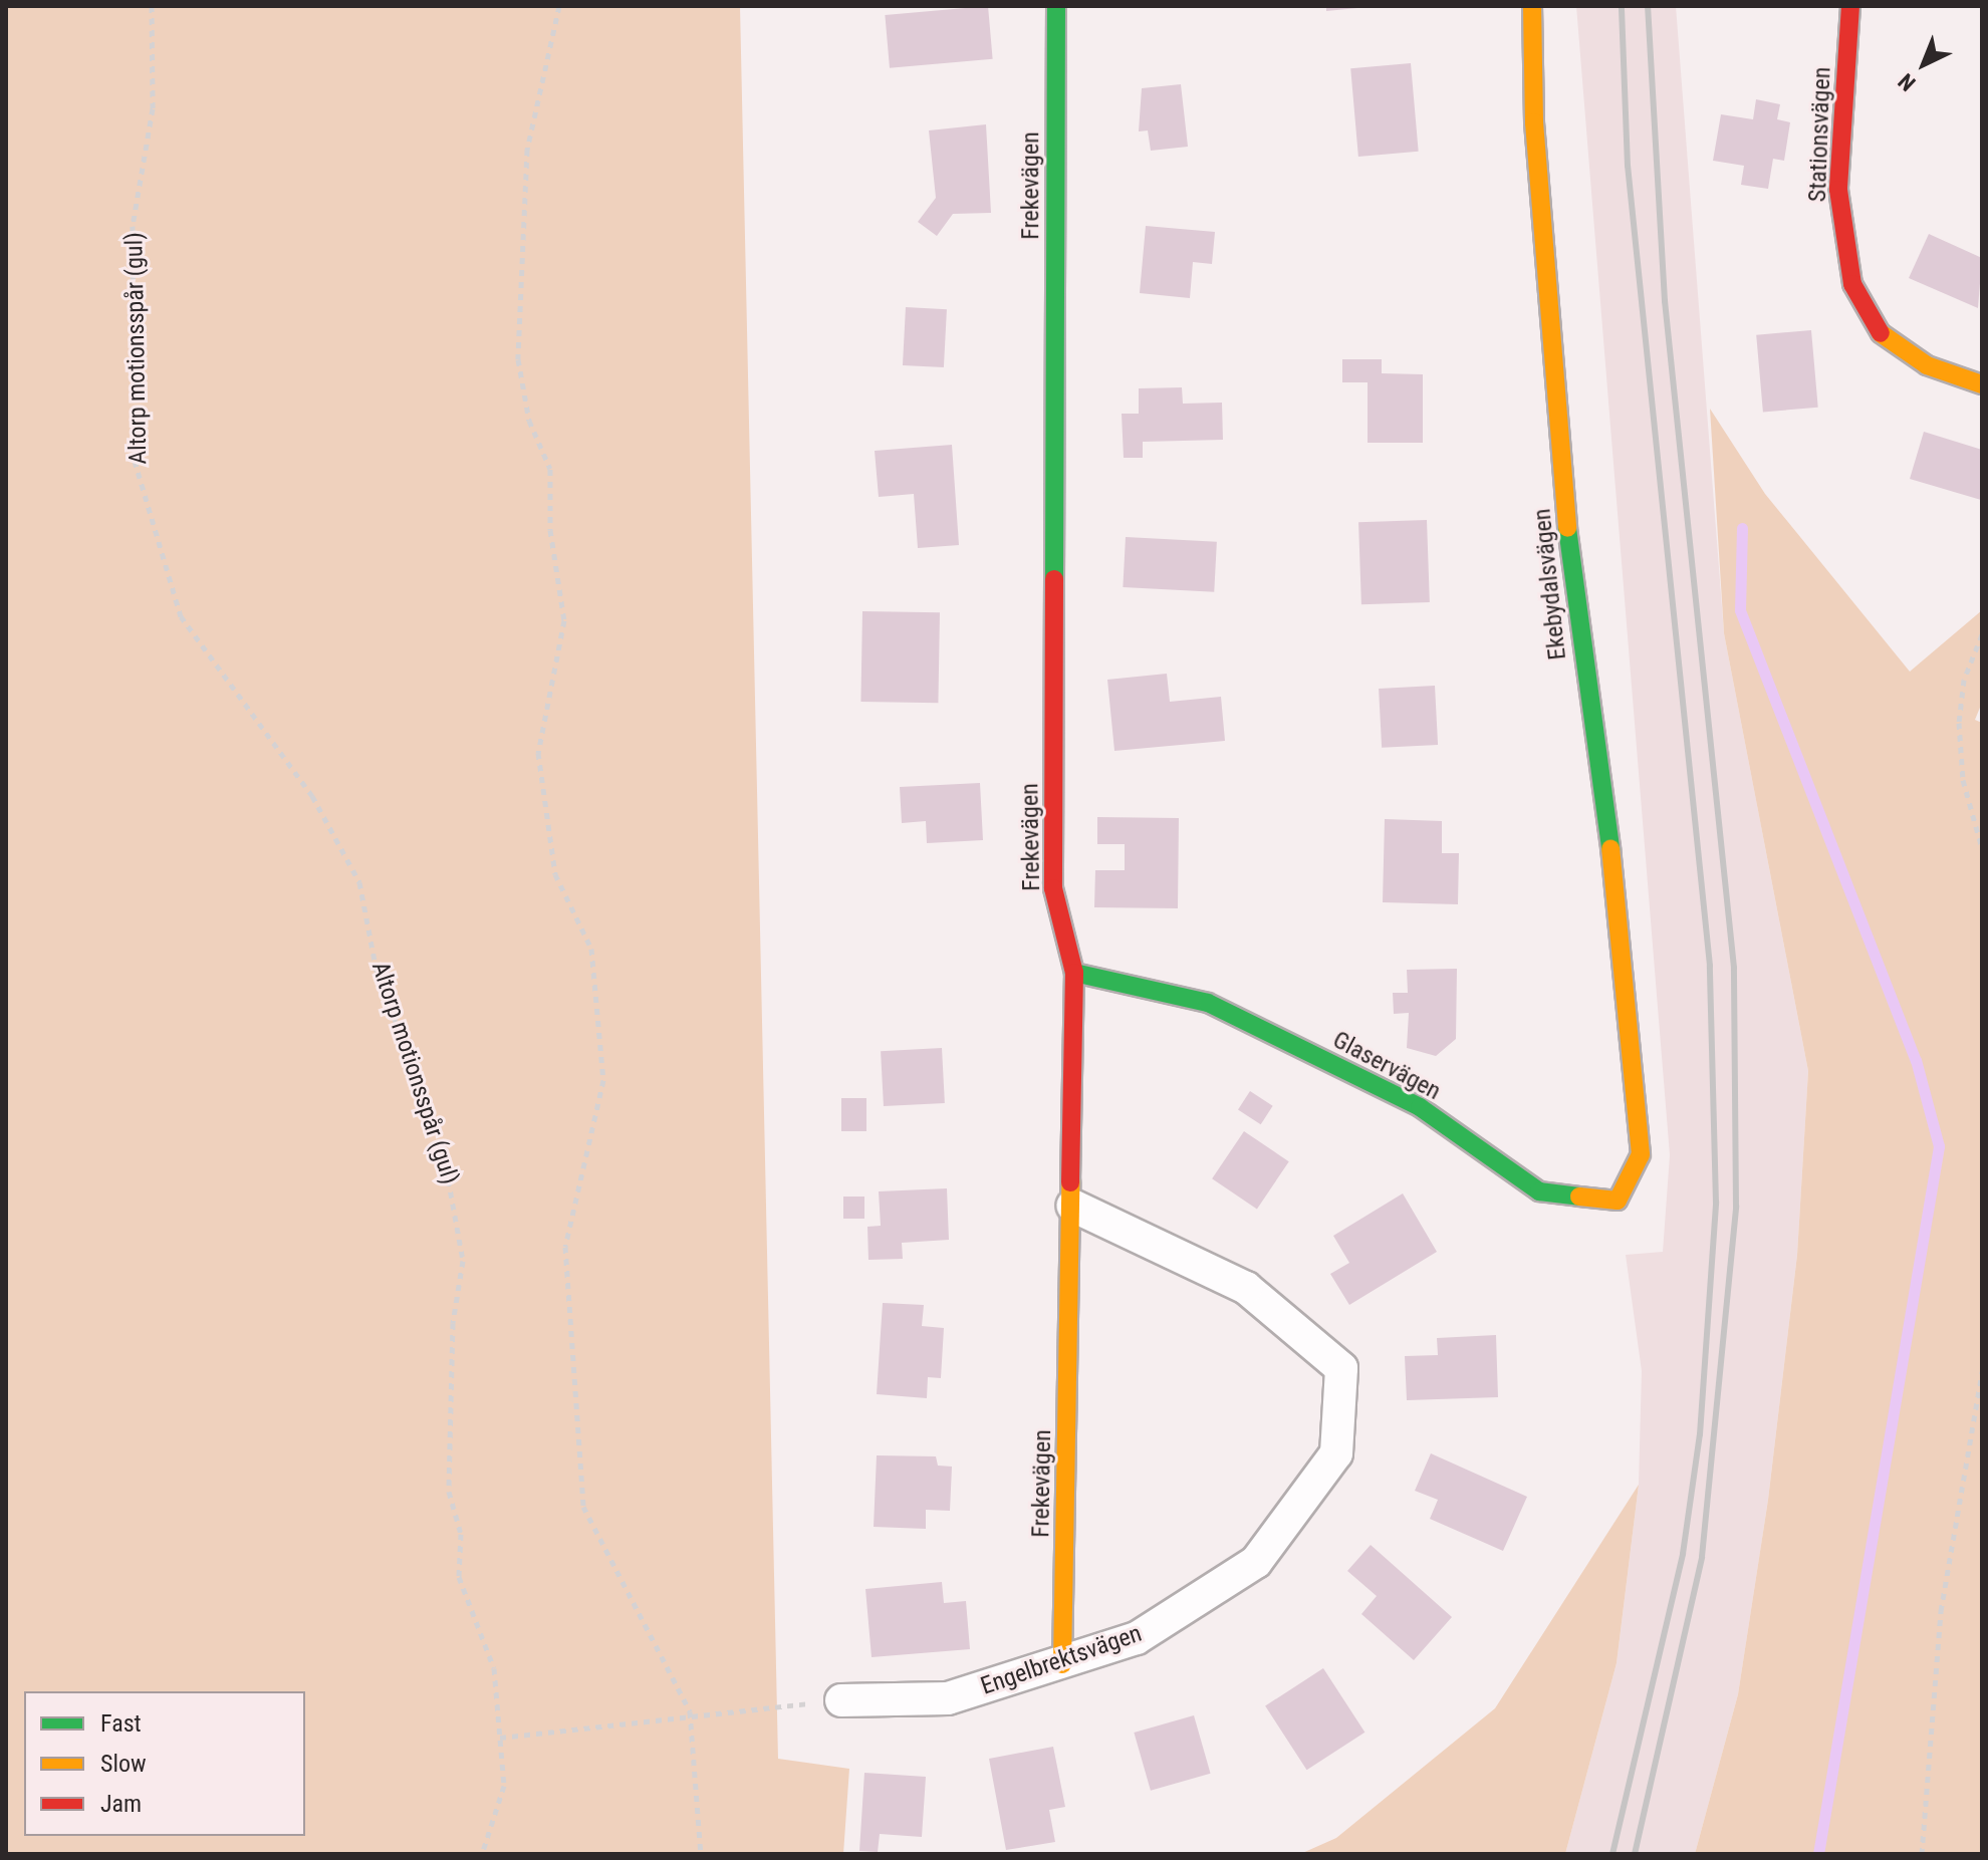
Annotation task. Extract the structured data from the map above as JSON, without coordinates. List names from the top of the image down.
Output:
{
  "streets": {
    "street": [
      "Stationsvägen",
      "Frekevägen",
      "Ekebydalsvägen",
      "Glaservägen",
      "Engelbrektsvägen"
    ],
    "path": ["Altorp motionsspår (gul)"]
  },
  "crossings": [
    ["Frekevägen", "Glaservägen"],
    ["Frekevägen", "Engelbrektsvägen"],
    ["Ekebydalsvägen", "Glaservägen"]
  ],
  "legend": ["Fast", "Slow", "Jam"],
  "north": "bottom left"
}
